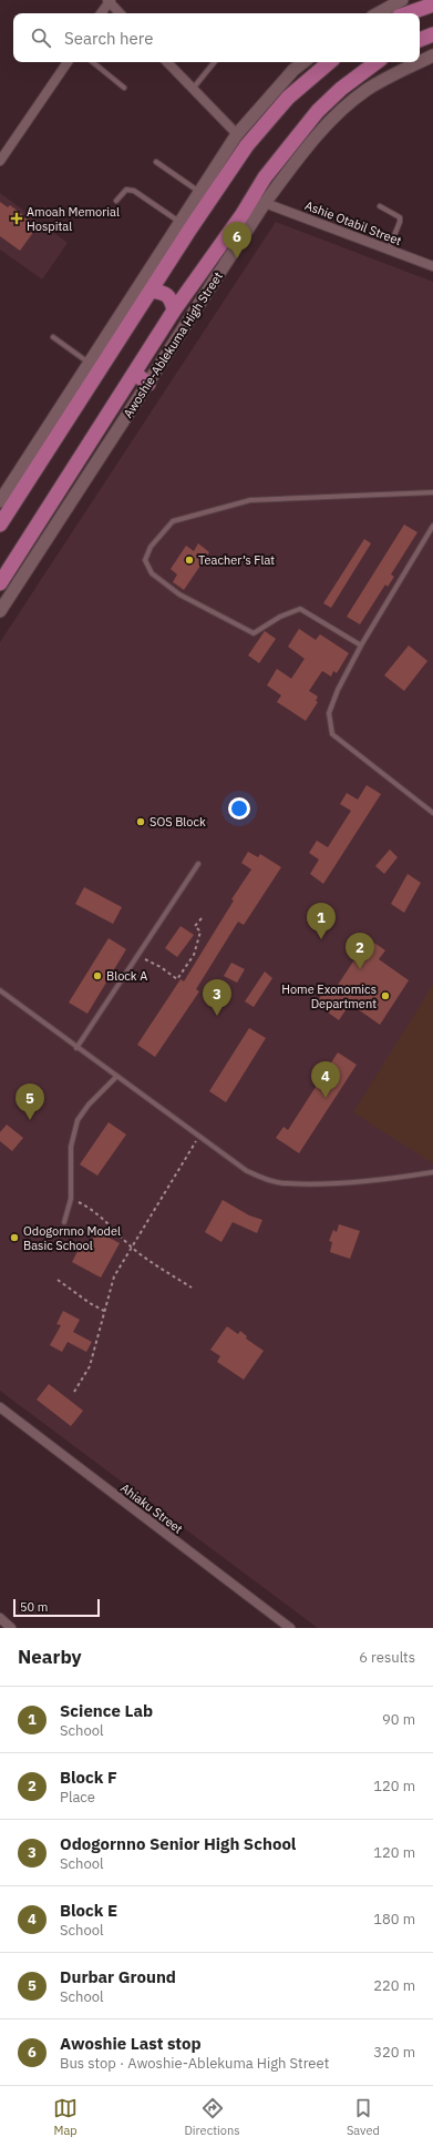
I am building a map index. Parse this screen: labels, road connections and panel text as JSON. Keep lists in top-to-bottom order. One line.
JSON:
{"streets":{"main road":["Awoshie-Ablekuma High Street"],"street":["Ashie Otabil Street","Ahiaku Street"]},"crossings":[["Ashie Otabil Street","Awoshie-Ablekuma High Street"]],"places":{"health":["Amoah Memorial Hospital"],"other":["Teacher’s Flat","SOS Block","Block A","Home Exonomics Department","Odogornno Model Basic School"]},"scale_bar":"50 m","page":{"search":"Search here","pins":["6","1","2","3","4","5"],"scale":"50 m","heading":["Nearby","6 results"],"list":[{"mark":"1","name":"Science Lab","note":"School","value":"90 m"},{"mark":"2","name":"Block F","note":"Place","value":"120 m"},{"mark":"3","name":"Odogornno Senior High School","note":"School","value":"120 m"},{"mark":"4","name":"Block E","note":"School","value":"180 m"},{"mark":"5","name":"Durbar Ground","note":"School","value":"220 m"},{"mark":"6","name":"Awoshie Last stop","note":"Bus stop · Awoshie-Ablekuma High Street","value":"320 m"}],"nav":["Map","Directions","Saved"]}}
